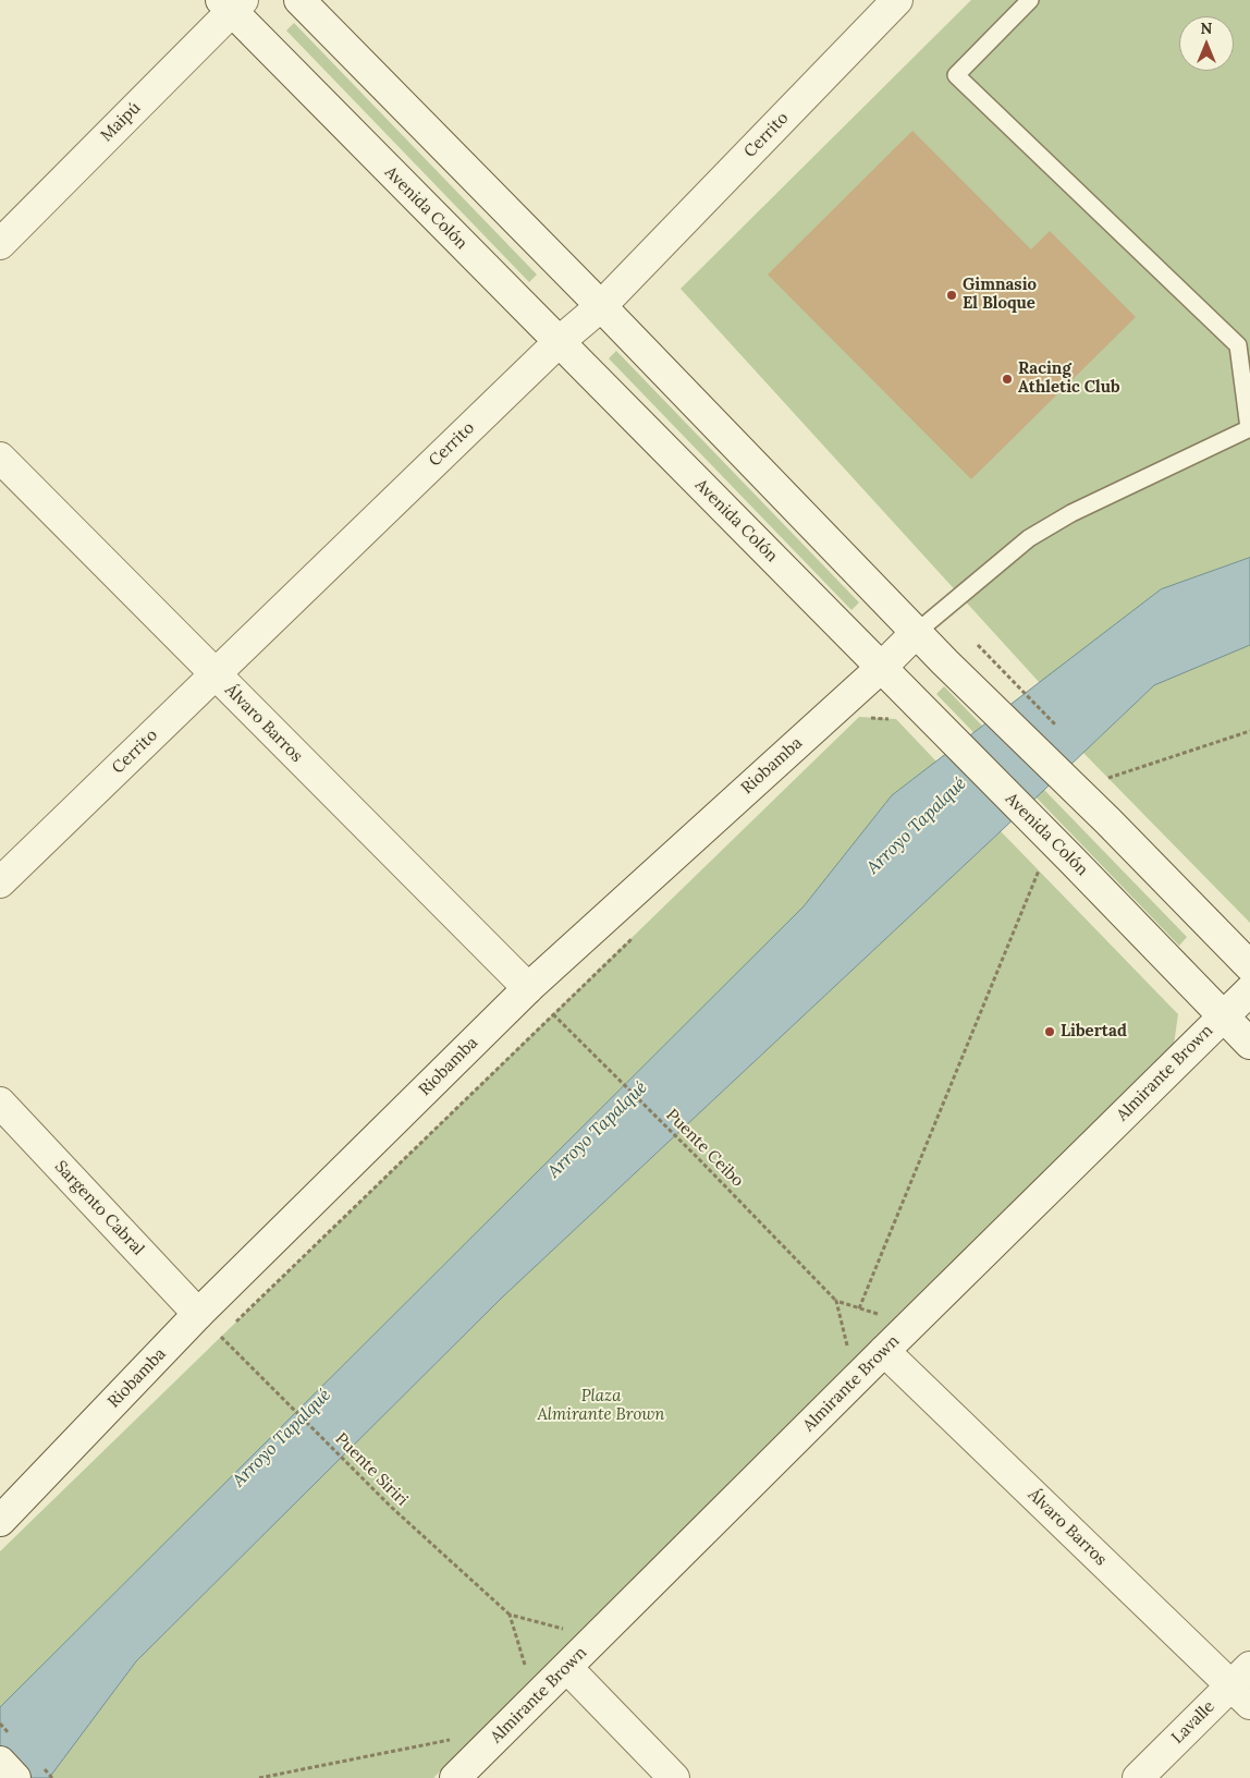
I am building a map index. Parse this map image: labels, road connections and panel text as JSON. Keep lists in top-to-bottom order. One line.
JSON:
{"streets":{"street":["Maipú","Cerrito","Avenida Colón","Álvaro Barros","Riobamba","Almirante Brown","Sargento Cabral","Lavalle"],"path":["Puente Ceibo","Puente Siriri"]},"crossings":[["Maipú","Avenida Colón"],["Cerrito","Avenida Colón"],["Cerrito","Álvaro Barros"],["Avenida Colón","Riobamba"],["Avenida Colón","Almirante Brown"],["Álvaro Barros","Riobamba"],["Álvaro Barros","Almirante Brown"],["Álvaro Barros","Lavalle"],["Riobamba","Sargento Cabral"]],"water":["Arroyo Tapalqué"],"parks":["Plaza Almirante Brown"],"places":["Gimnasio El Bloque","Racing Athletic Club","Libertad"],"north":"top"}
